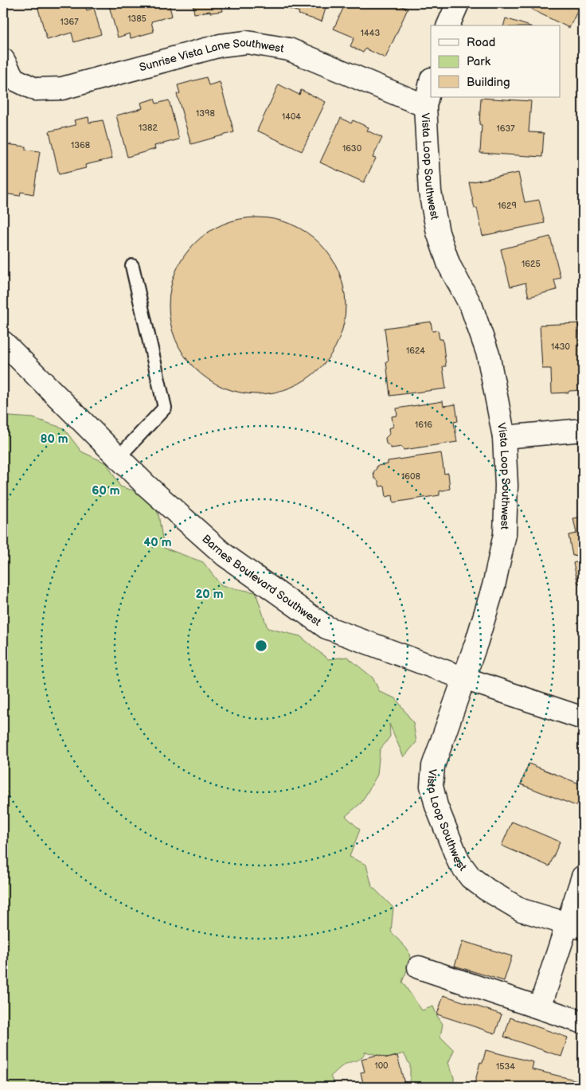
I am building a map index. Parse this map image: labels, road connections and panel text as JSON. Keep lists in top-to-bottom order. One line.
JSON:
{"streets":{"street":["Sunrise Vista Lane Southwest","Vista Loop Southwest","Barnes Boulevard Southwest"]},"crossings":[["Sunrise Vista Lane Southwest","Vista Loop Southwest"],["Vista Loop Southwest","Barnes Boulevard Southwest"]],"house_numbers":["1385","1367","1443","1398","1404","1382","1637","1368","1630","1629","1625","1430","1624","1616","1608","100","1534"],"legend":["Road","Park","Building"],"rings":["80 m","60 m","40 m","20 m"]}
